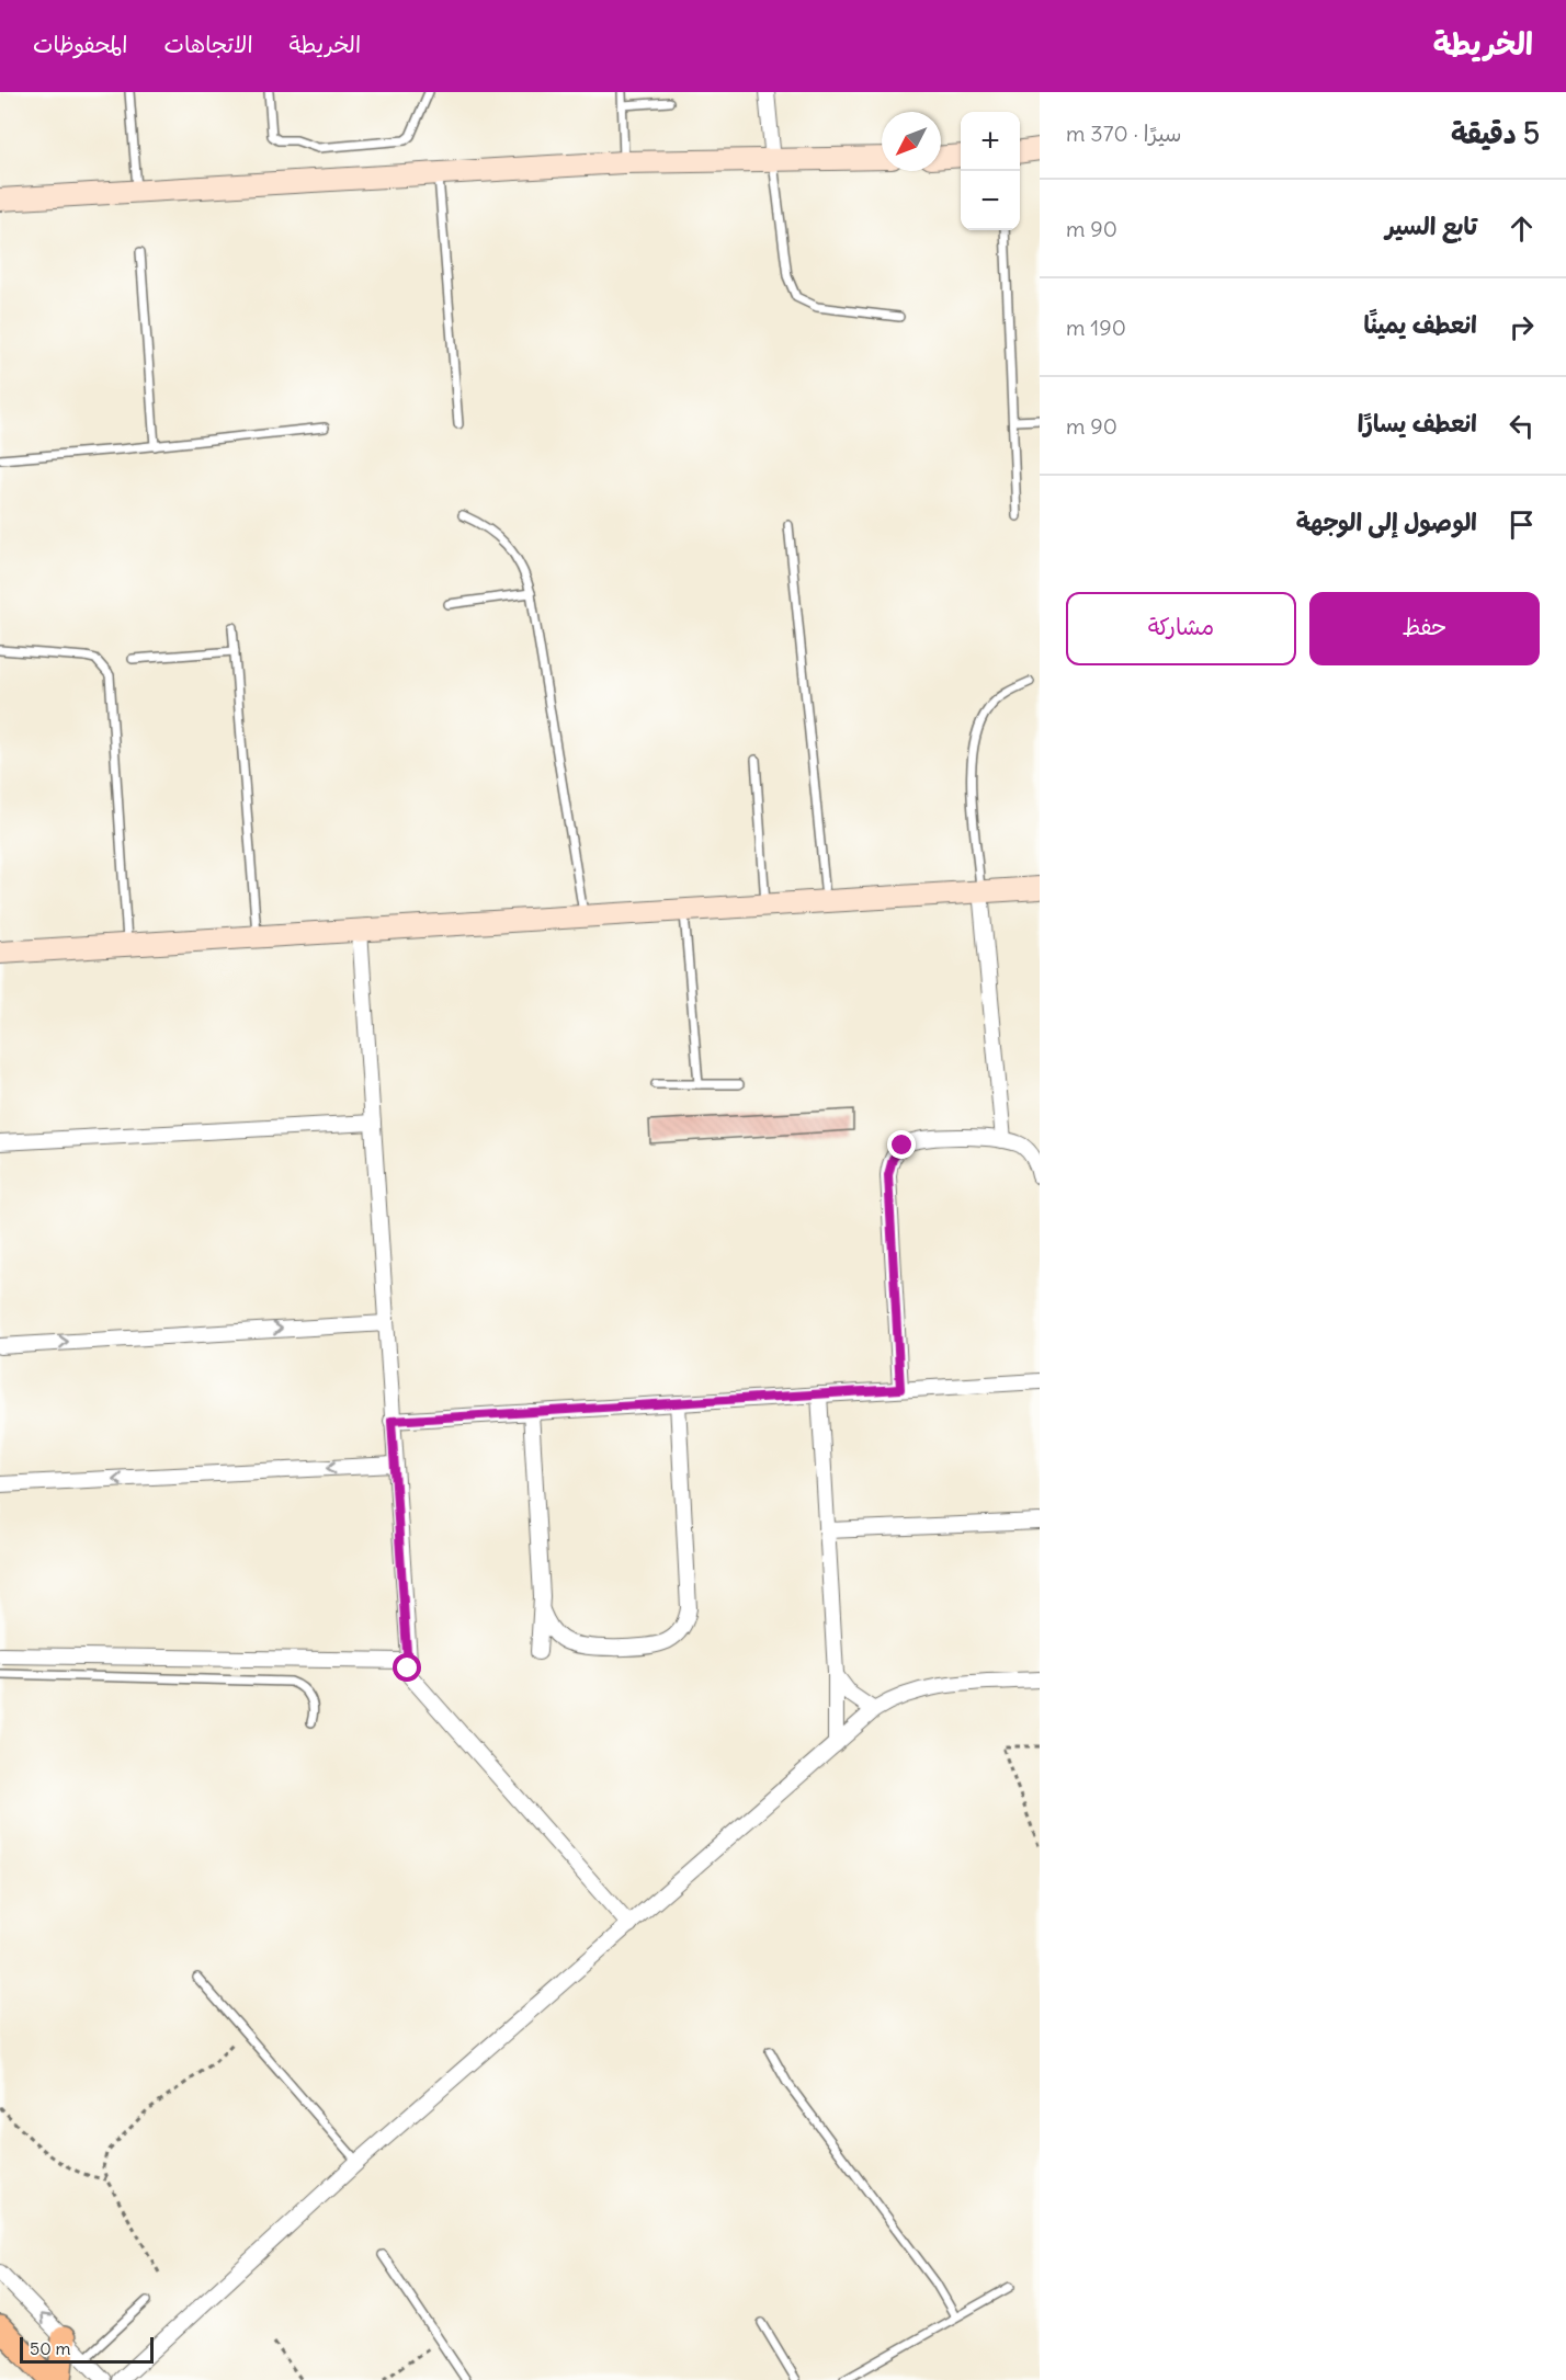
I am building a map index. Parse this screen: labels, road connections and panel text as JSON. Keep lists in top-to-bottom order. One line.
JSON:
{"scale_bar":"50 m","north":"bottom left","page":{"header":"الخريطة","nav":["الخريطة","الاتجاهات","المحفوظات"],"heading":["5 دقيقة","سيرًا · 370 m"],"map_buttons":["+","−"],"list":[["تابع السير","90 m"],["انعطف يمينًا","190 m"],["انعطف يسارًا","90 m"],"الوصول إلى الوجهة"],"buttons":["حفظ","مشاركة"],"scale":"50 m"}}
